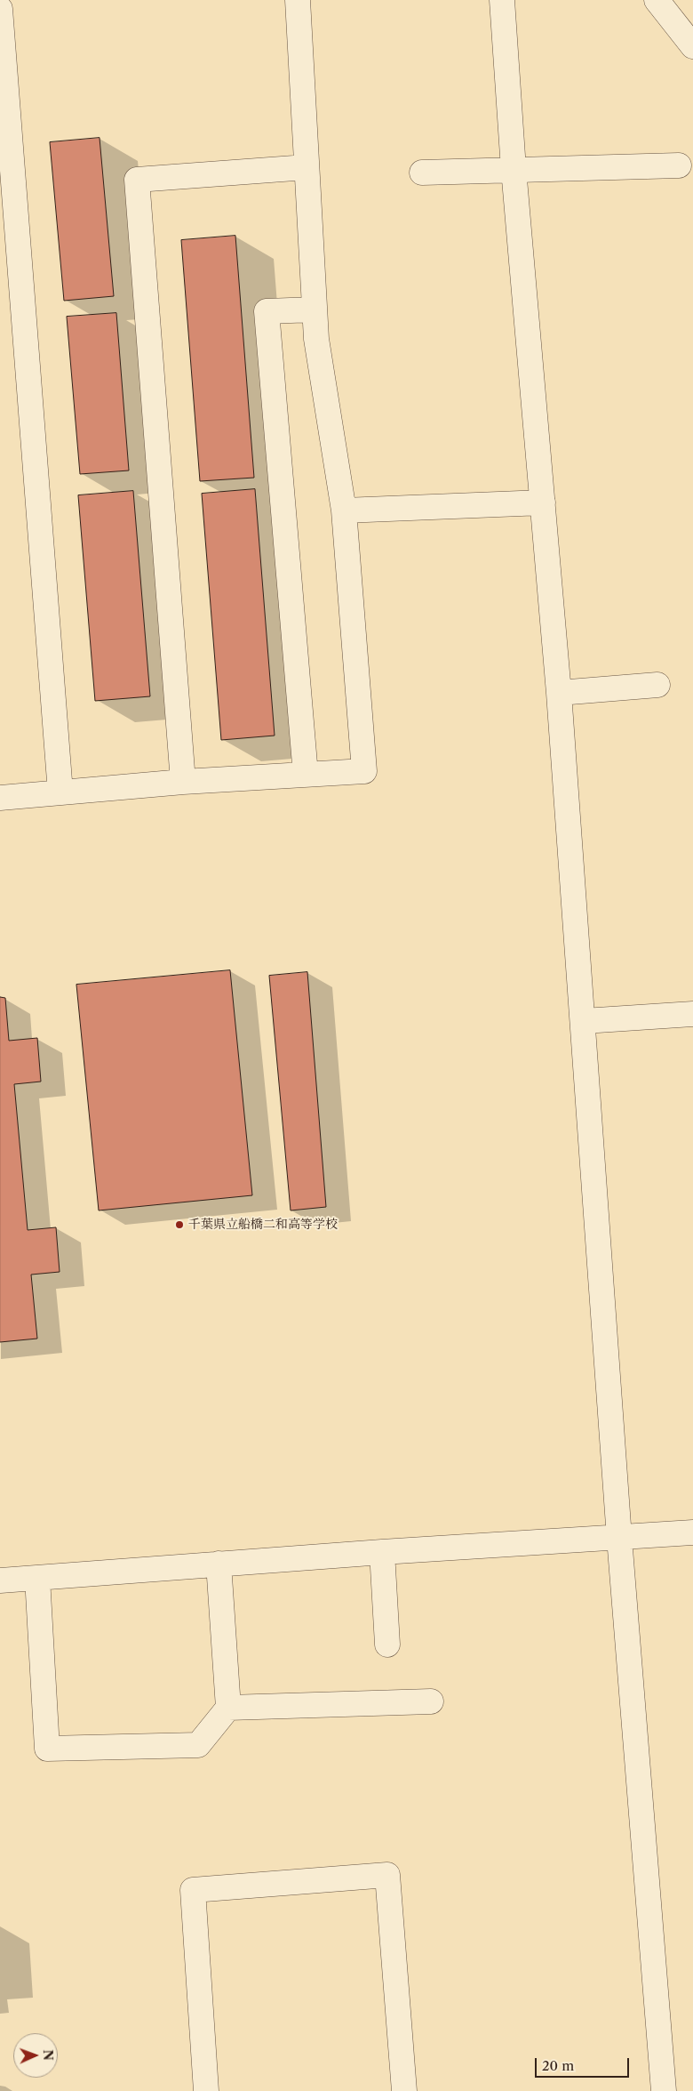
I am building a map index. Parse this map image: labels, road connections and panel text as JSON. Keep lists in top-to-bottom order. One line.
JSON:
{"places":["千葉県立船橋二和高等学校"],"scale_bar":"20 m","north":"right"}
